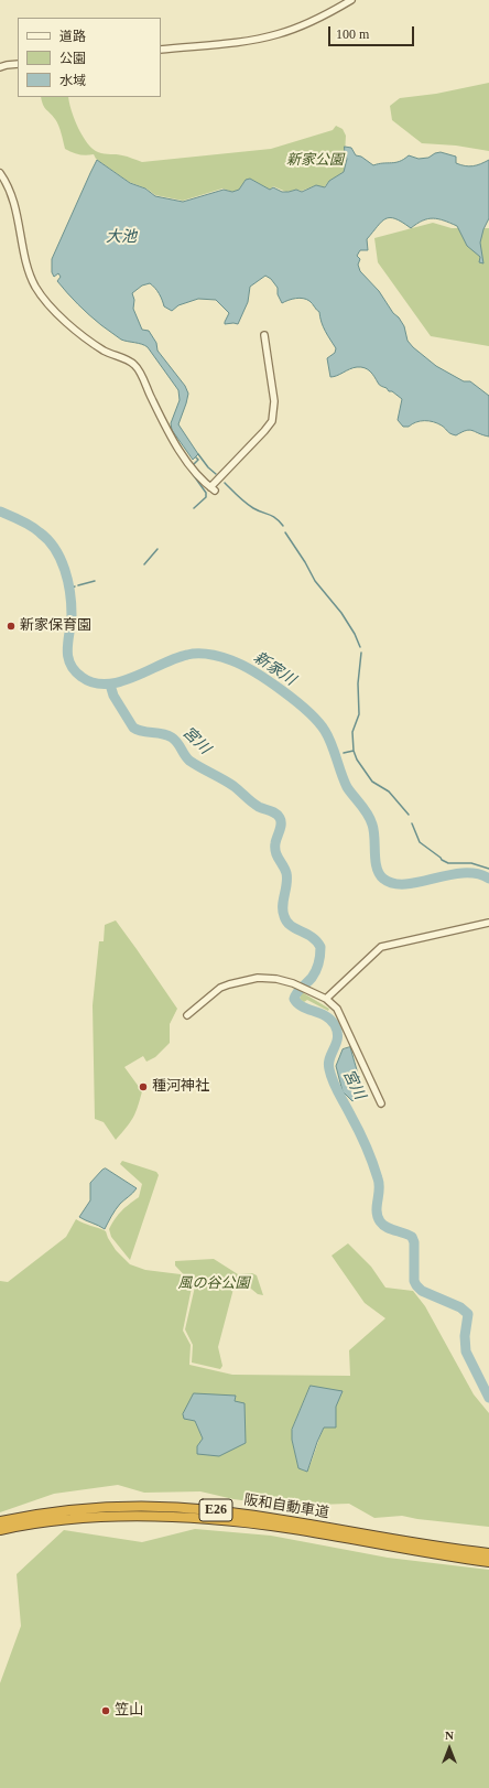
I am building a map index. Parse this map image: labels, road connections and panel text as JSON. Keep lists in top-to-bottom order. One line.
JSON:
{"streets":{"highway":["阪和自動車道","E26"]},"water":["大池","新家川","宮川"],"parks":["新家公園","風の谷公園"],"places":["新家保育園","種河神社","笠山"],"legend":["道路","公園","水域"],"scale_bar":"100 m","north":"top"}
